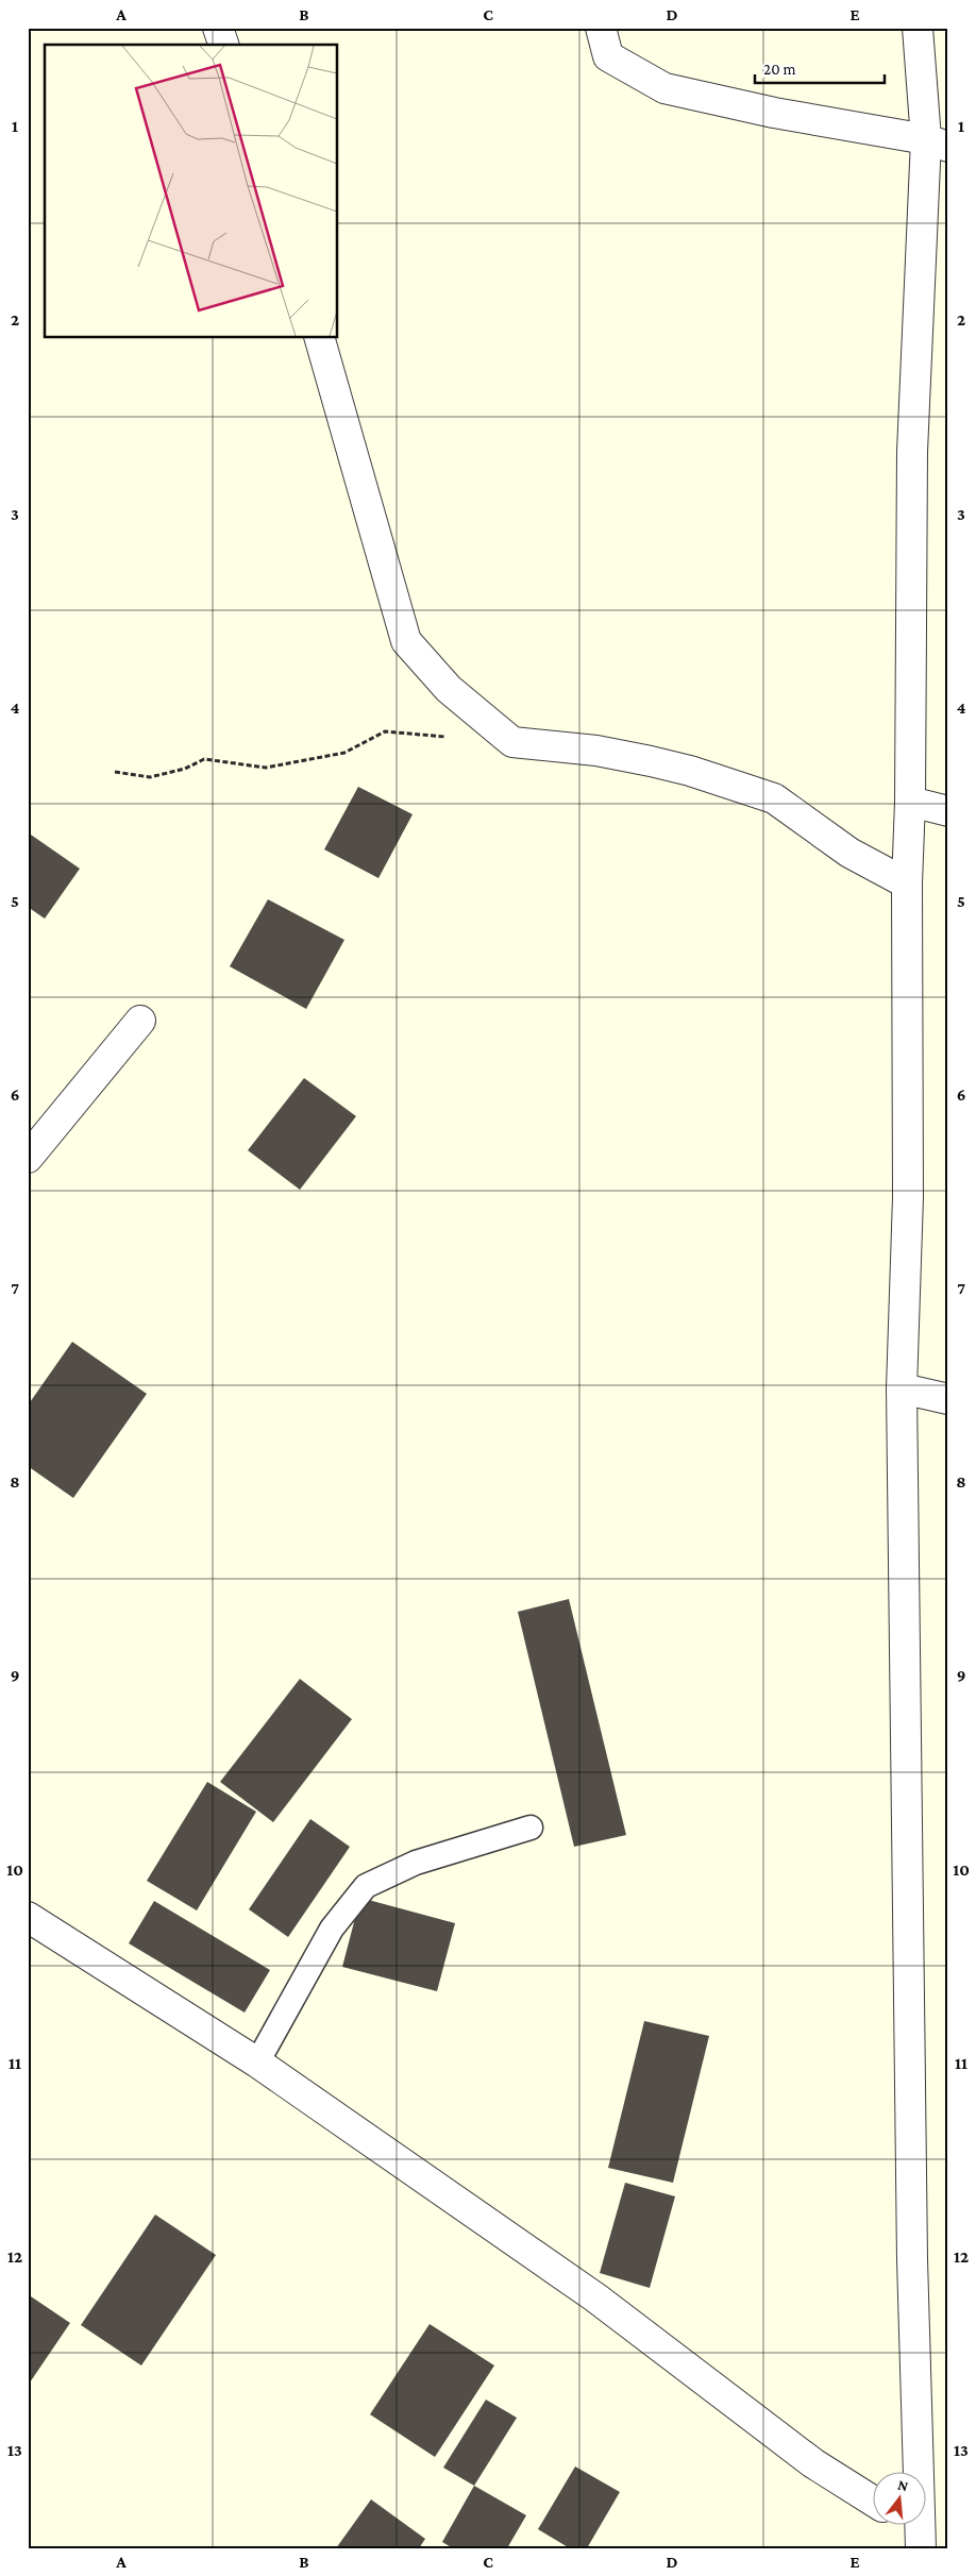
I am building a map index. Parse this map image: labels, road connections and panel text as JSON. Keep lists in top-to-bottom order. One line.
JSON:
{"scale_bar":"20 m","north":"top","grid":{"columns":["A","B","C","D","E"],"rows":["1","2","3","4","5","6","7","8","9","10","11","12","13"]}}
